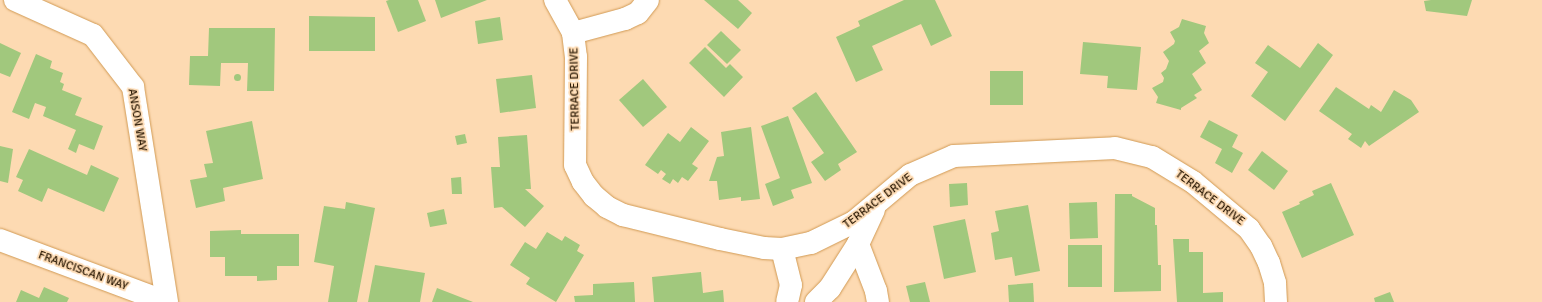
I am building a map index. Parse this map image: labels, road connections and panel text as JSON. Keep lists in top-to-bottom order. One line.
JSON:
{"streets":{"street":["TERRACE DRIVE","ANSON WAY","FRANCISCAN WAY"]},"crossings":[["ANSON WAY","FRANCISCAN WAY"]]}
